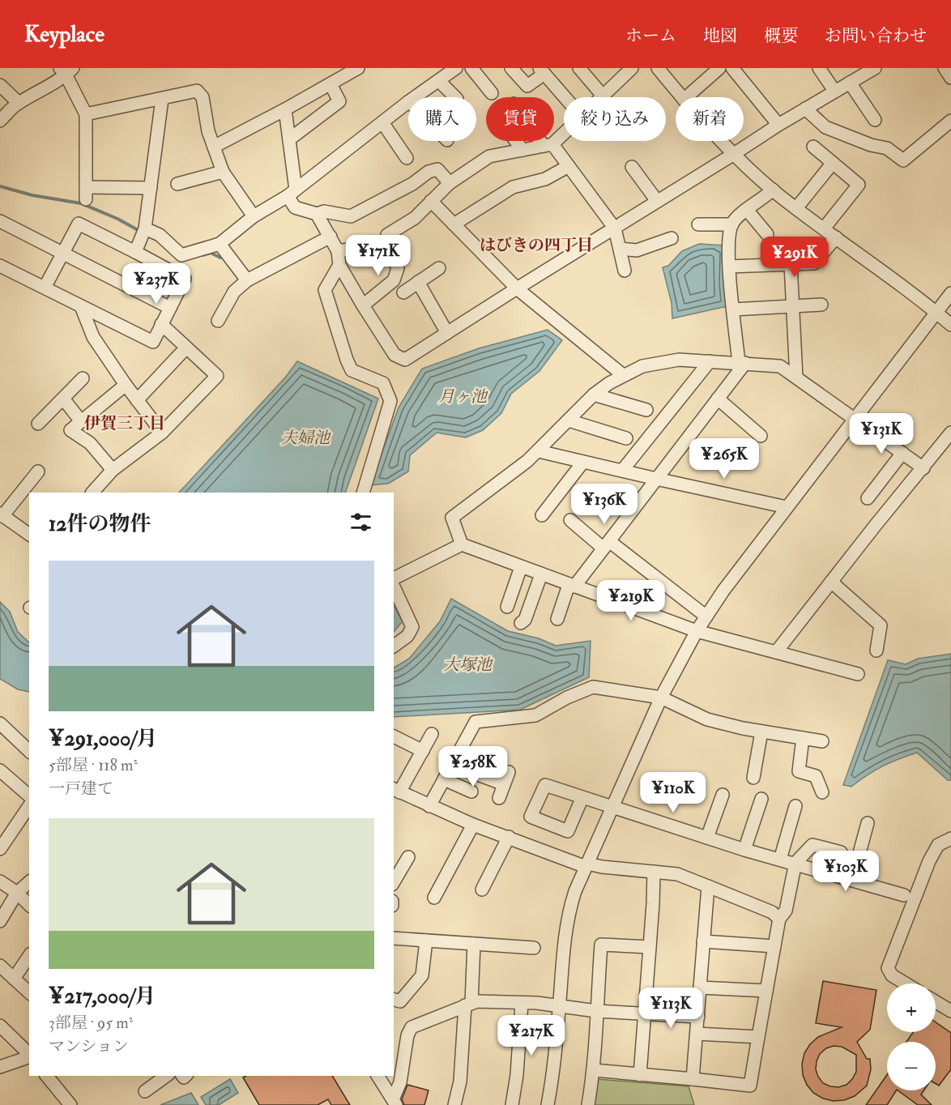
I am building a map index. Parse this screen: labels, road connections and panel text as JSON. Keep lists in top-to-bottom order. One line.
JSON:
{"districts":["はびきの四丁目","伊賀三丁目"],"water":["月ヶ池","夫婦池","大塚池"],"page":{"header":"Keyplace","nav":["ホーム","地図","概要","お問い合わせ"],"chip":["購入","賃貸","絞り込み","新着"],"price":["¥171K","¥291K","¥237K","¥131K","¥265K","¥136K","¥219K","¥258K","¥110K","¥103K","¥113K","¥217K"],"heading":"12件の物件","list":[{"name":"¥291,000/月","note":"5部屋 · 118 m² · 一戸建て"},{"name":"¥217,000/月","note":"3部屋 · 95 m² · マンション"}],"map_buttons":["+","−"]}}
